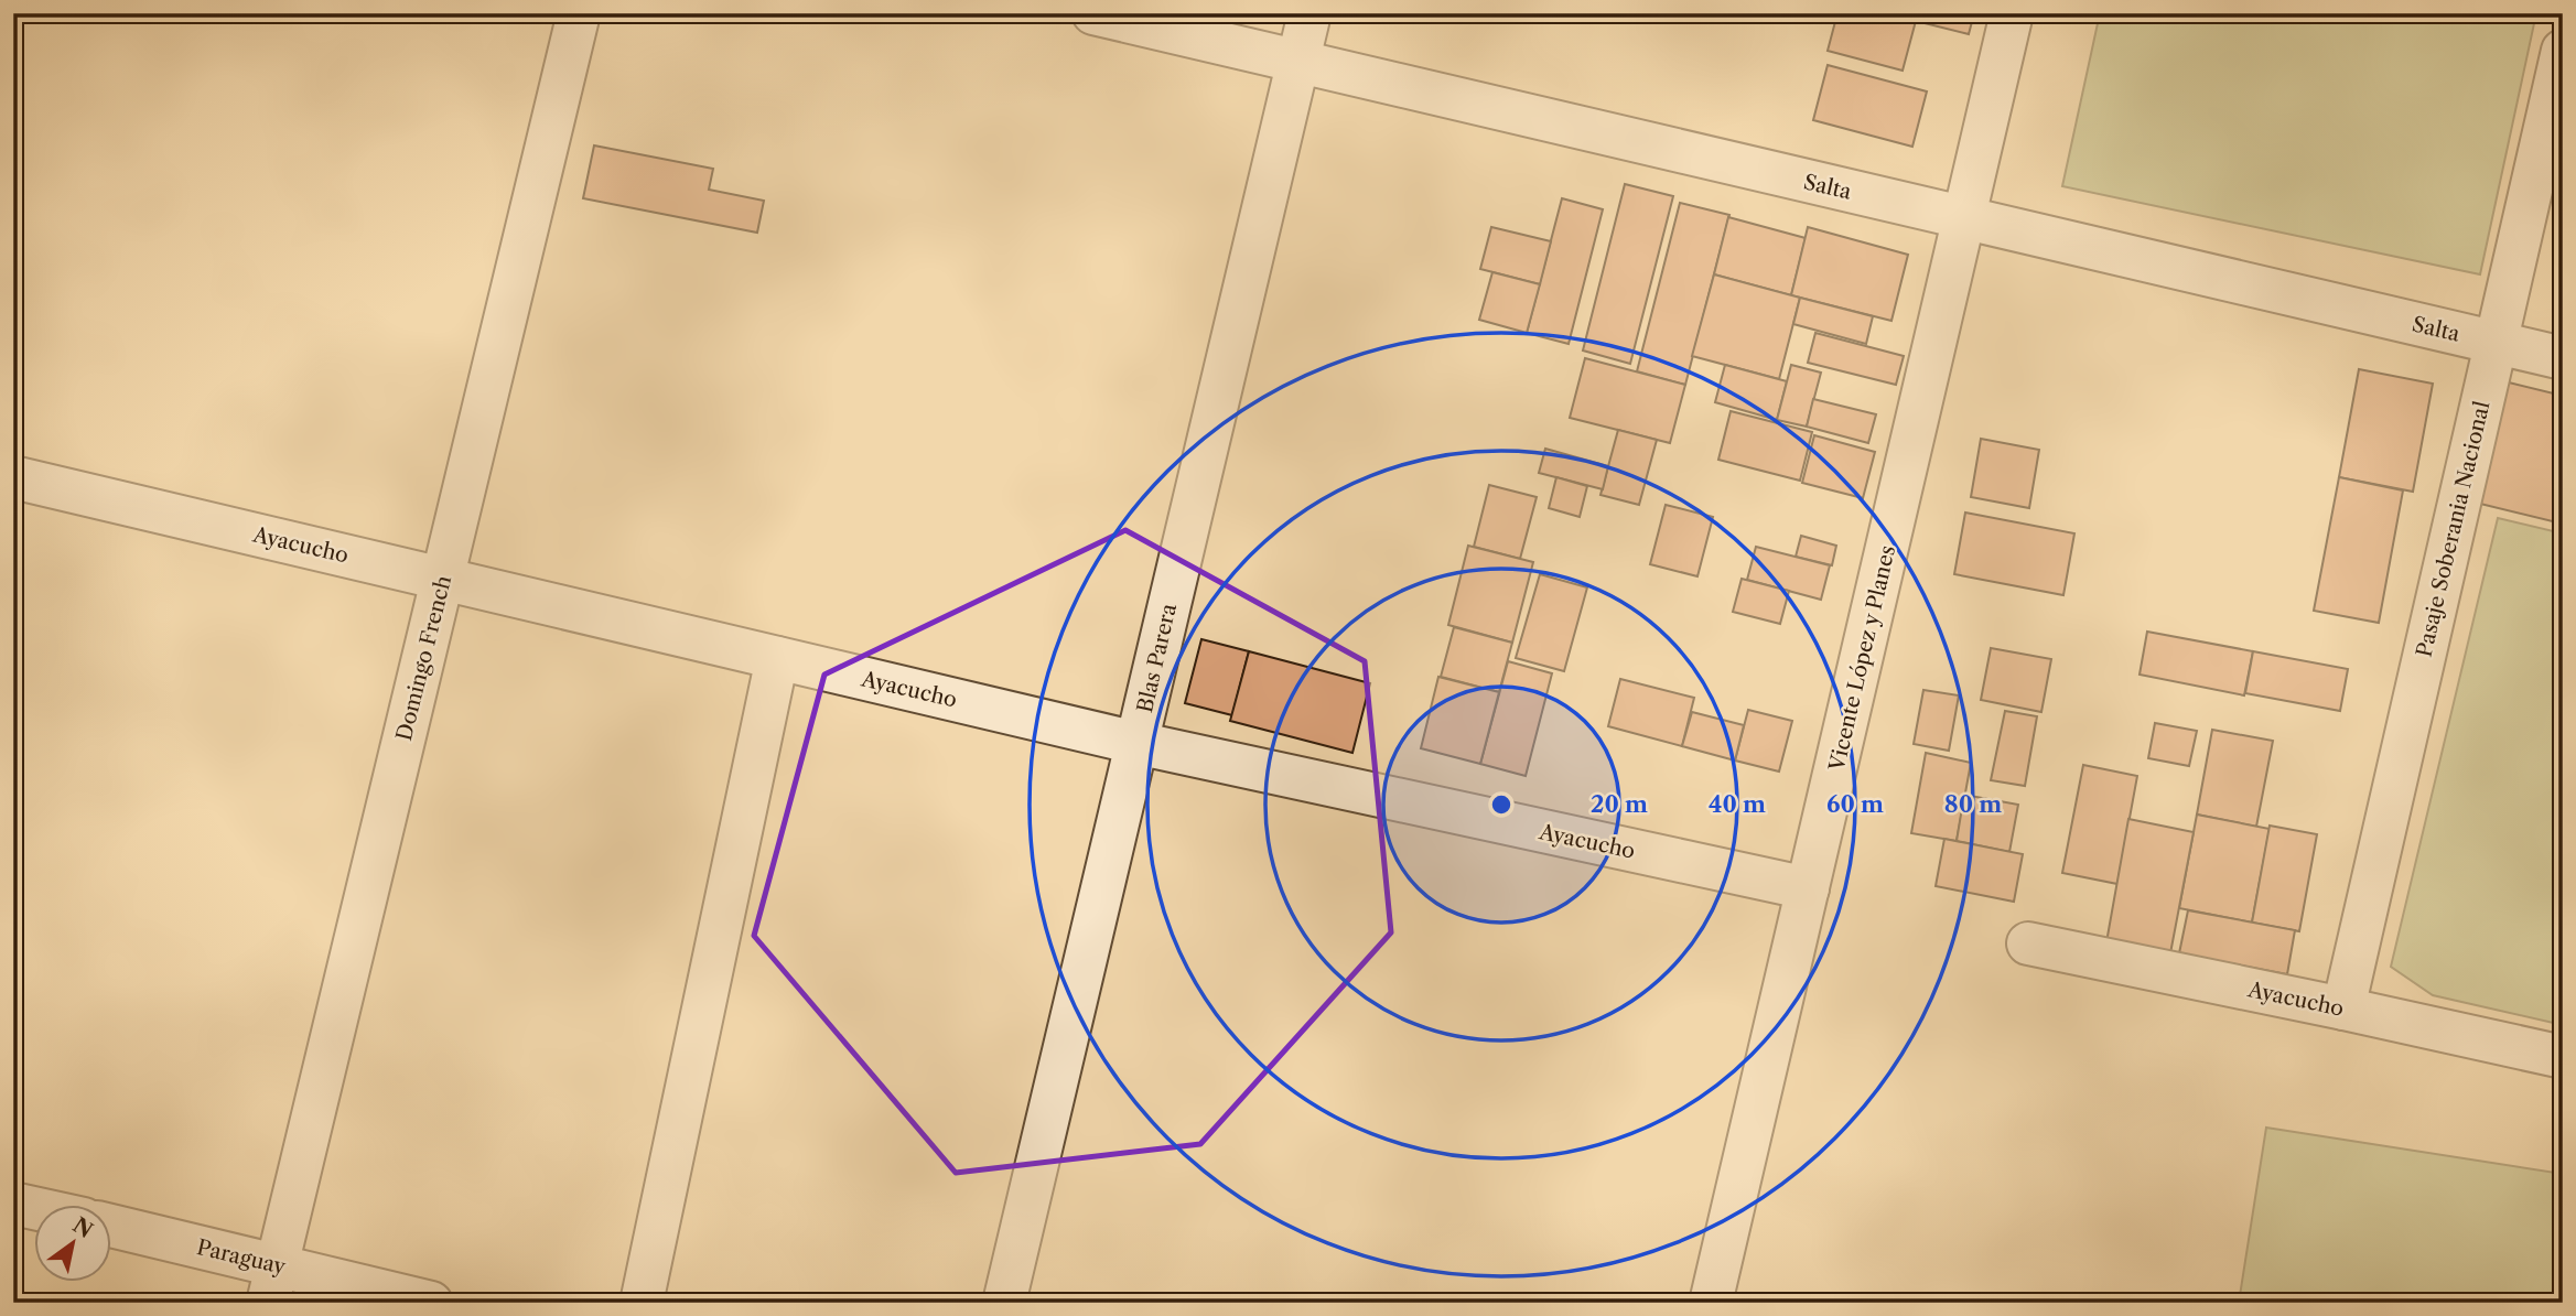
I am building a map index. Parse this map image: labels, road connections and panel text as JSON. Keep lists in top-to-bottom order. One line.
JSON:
{"streets":{"street":["Salta","Pasaje Soberania Nacional","Ayacucho","Domingo French","Blas Parera","Vicente López y Planes","Paraguay"]},"crossings":[["Salta","Pasaje Soberania Nacional"],["Salta","Blas Parera"],["Salta","Vicente López y Planes"],["Pasaje Soberania Nacional","Ayacucho"],["Ayacucho","Domingo French"],["Ayacucho","Blas Parera"],["Ayacucho","Vicente López y Planes"],["Domingo French","Paraguay"]],"north":"top right","rings":["20 m","40 m","60 m","80 m"]}
